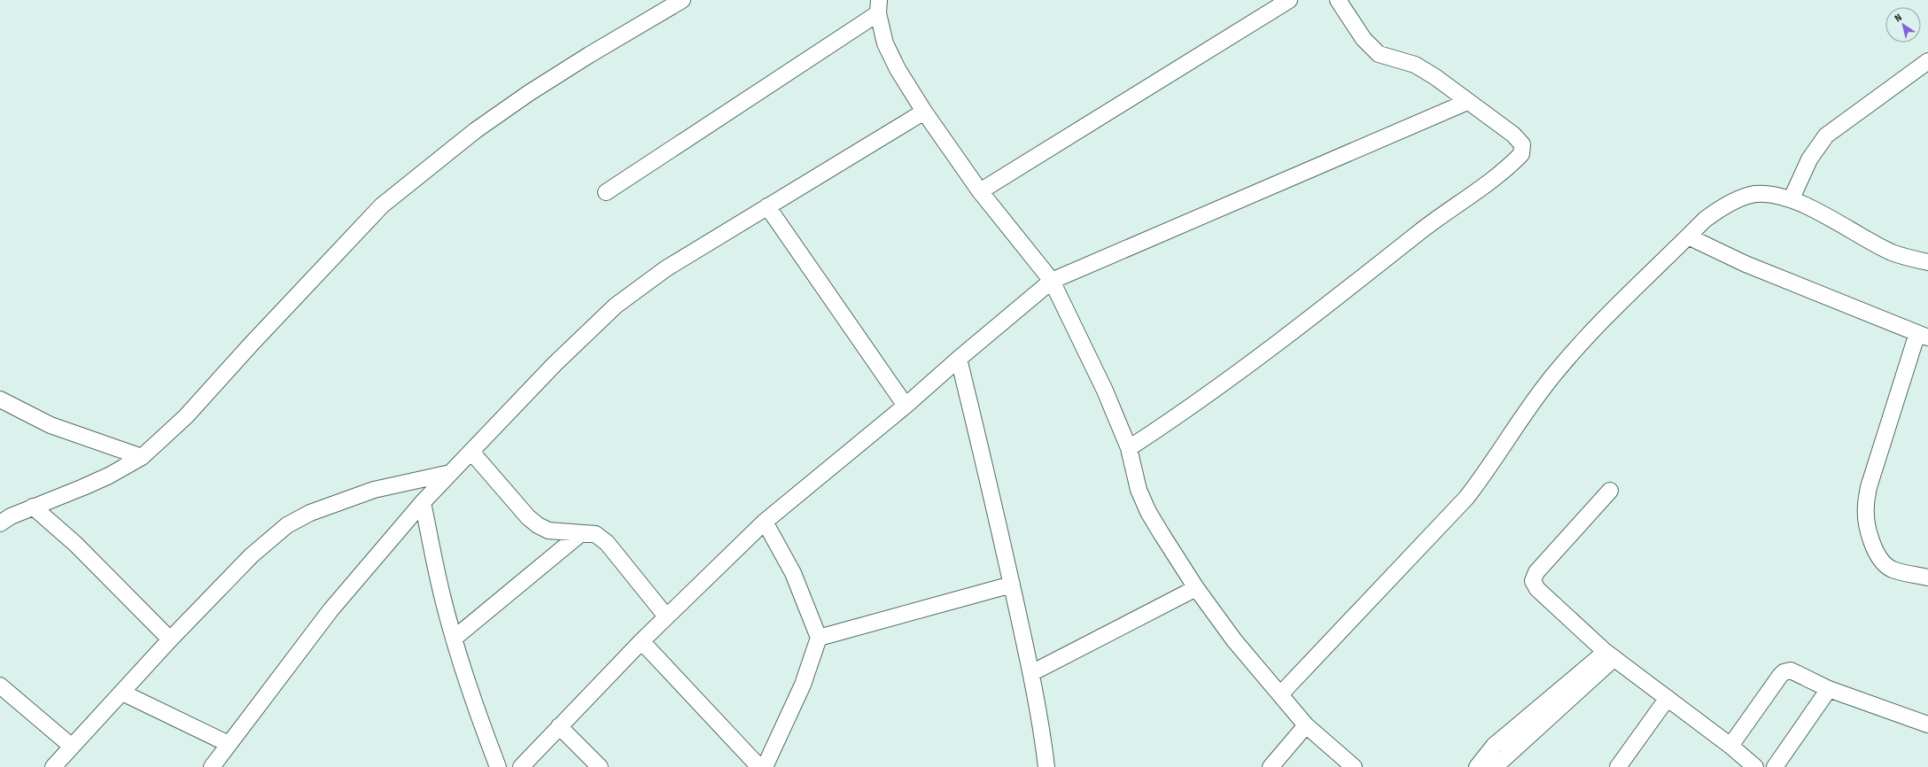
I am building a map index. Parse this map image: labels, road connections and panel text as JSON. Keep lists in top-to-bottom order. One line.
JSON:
{"north":"top left"}
